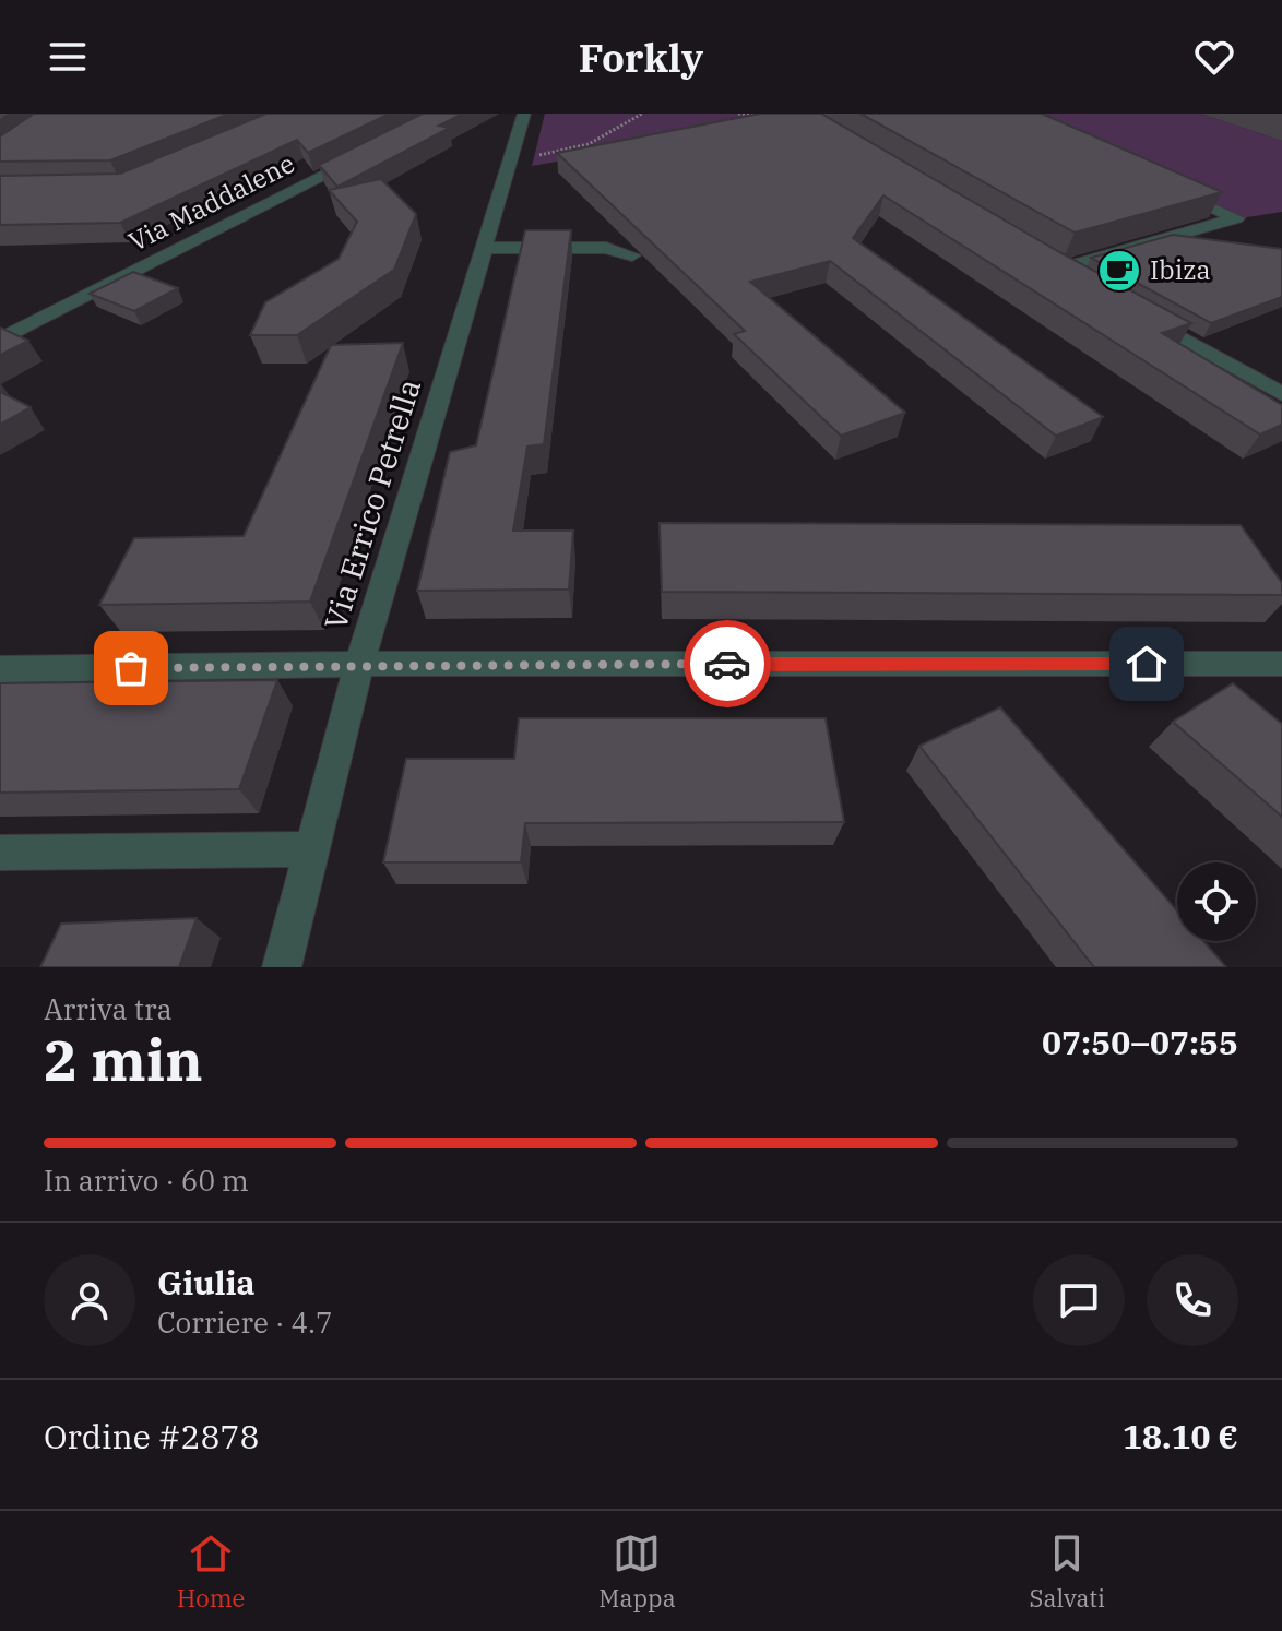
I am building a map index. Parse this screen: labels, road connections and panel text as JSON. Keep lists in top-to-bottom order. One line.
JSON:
{"streets":{"street":["Via Maddalene","Via Errico Petrella"]},"places":{"cafe":["Ibiza"]},"page":{"header":"Forkly","heading":["2 min","Arriva tra","07:50–07:55"],"panel":["Giulia","Corriere · 4.7","Ordine #2878","18.10 €"],"bar":"In arrivo · 60 m","tabs":["Home","Mappa","Salvati"]}}
